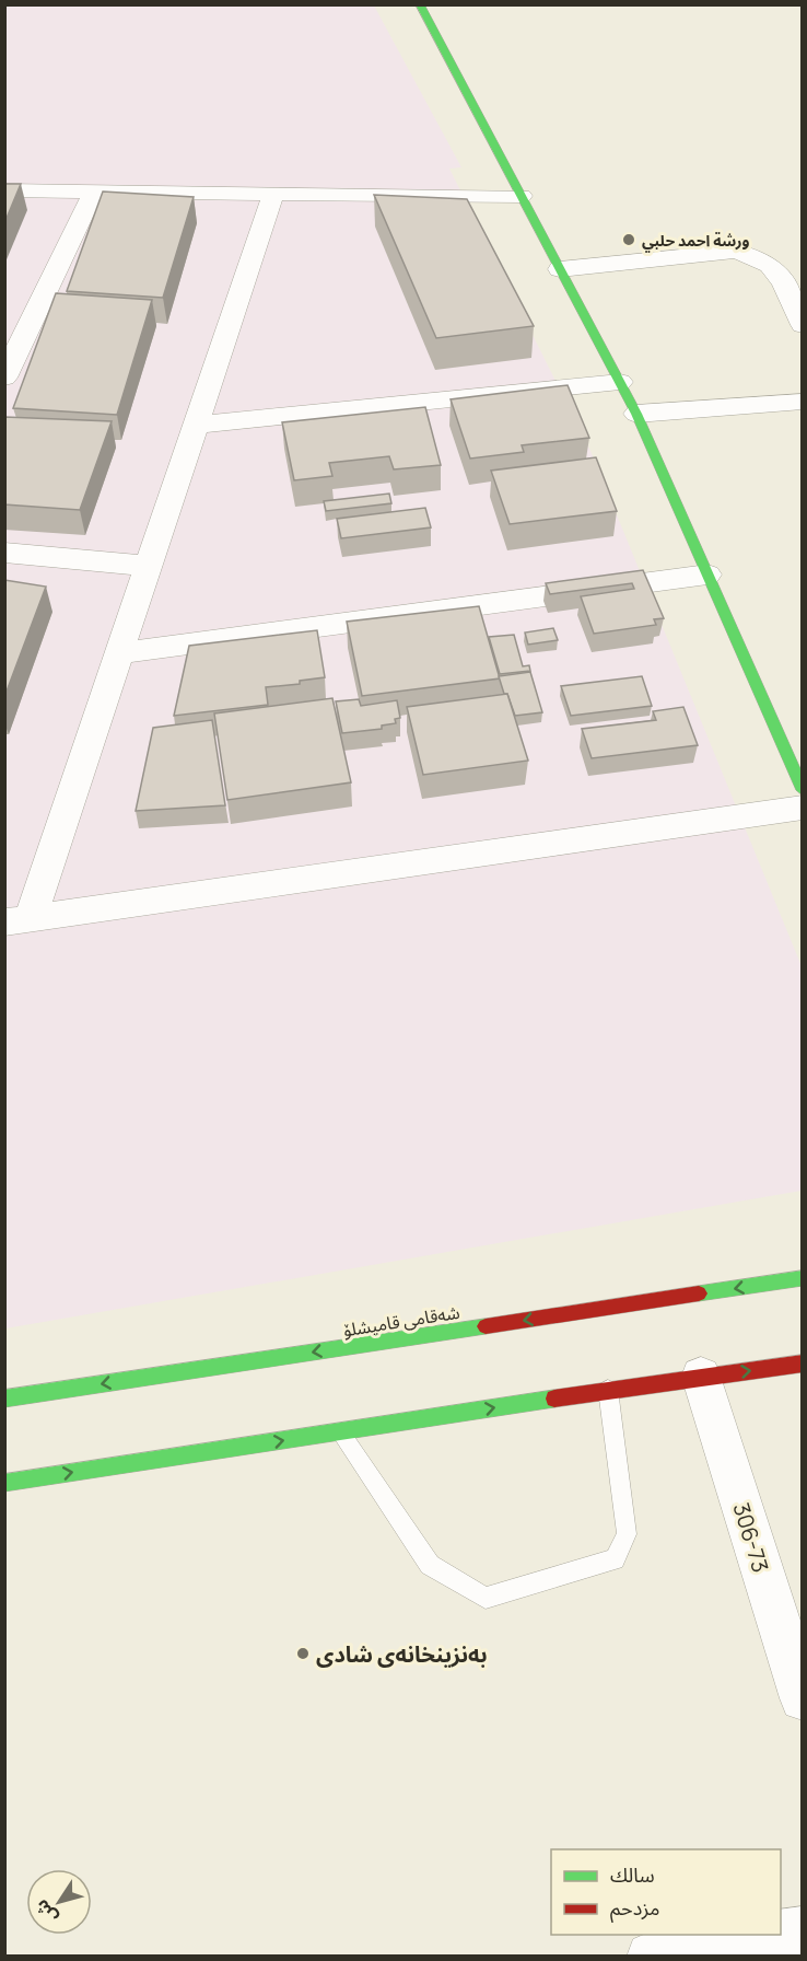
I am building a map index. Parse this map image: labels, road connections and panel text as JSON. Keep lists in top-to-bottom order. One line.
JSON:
{"streets":{"street":["شەقامی قامیشلۆ","306-73"]},"places":["ورشة احمد حلبي","بەنزینخانەی شادی"],"legend":["سالك","مزدحم"],"north":"bottom left"}
